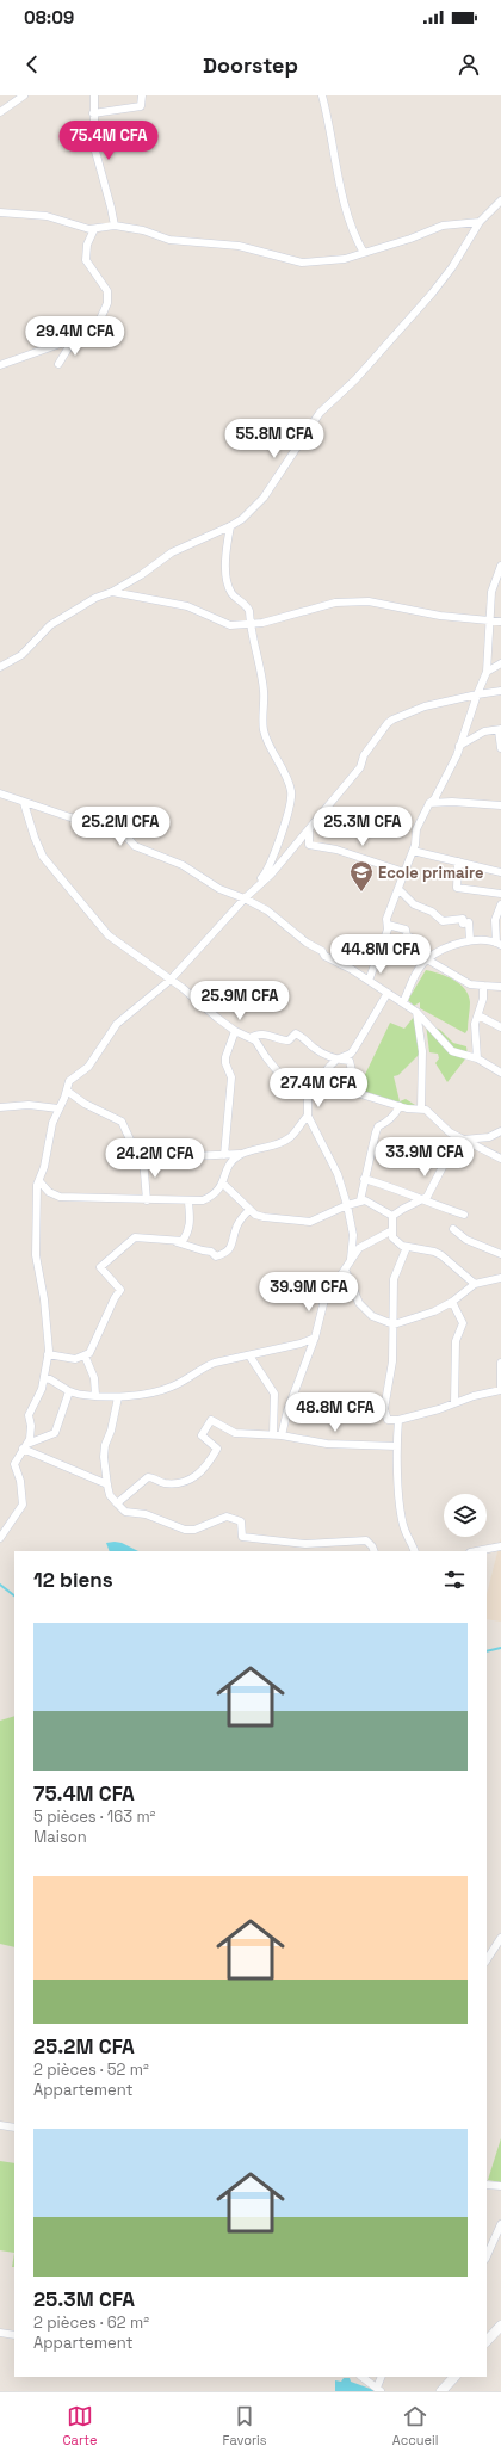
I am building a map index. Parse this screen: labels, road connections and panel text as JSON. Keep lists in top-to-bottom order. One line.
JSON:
{"places":{"school or university":["Ecole primaire"]},"page":{"status":"08:09","header":"Doorstep","price":["75.4M CFA","29.4M CFA","55.8M CFA","25.2M CFA","25.3M CFA","44.8M CFA","25.9M CFA","27.4M CFA","33.9M CFA","24.2M CFA","39.9M CFA","48.8M CFA"],"heading":"12 biens","list":[{"name":"75.4M CFA","note":"5 pièces · 163 m² · Maison"},{"name":"25.2M CFA","note":"2 pièces · 52 m² · Appartement"},{"name":"25.3M CFA","note":"2 pièces · 62 m² · Appartement"}],"tabs":["Carte","Favoris","Accueil"]}}
